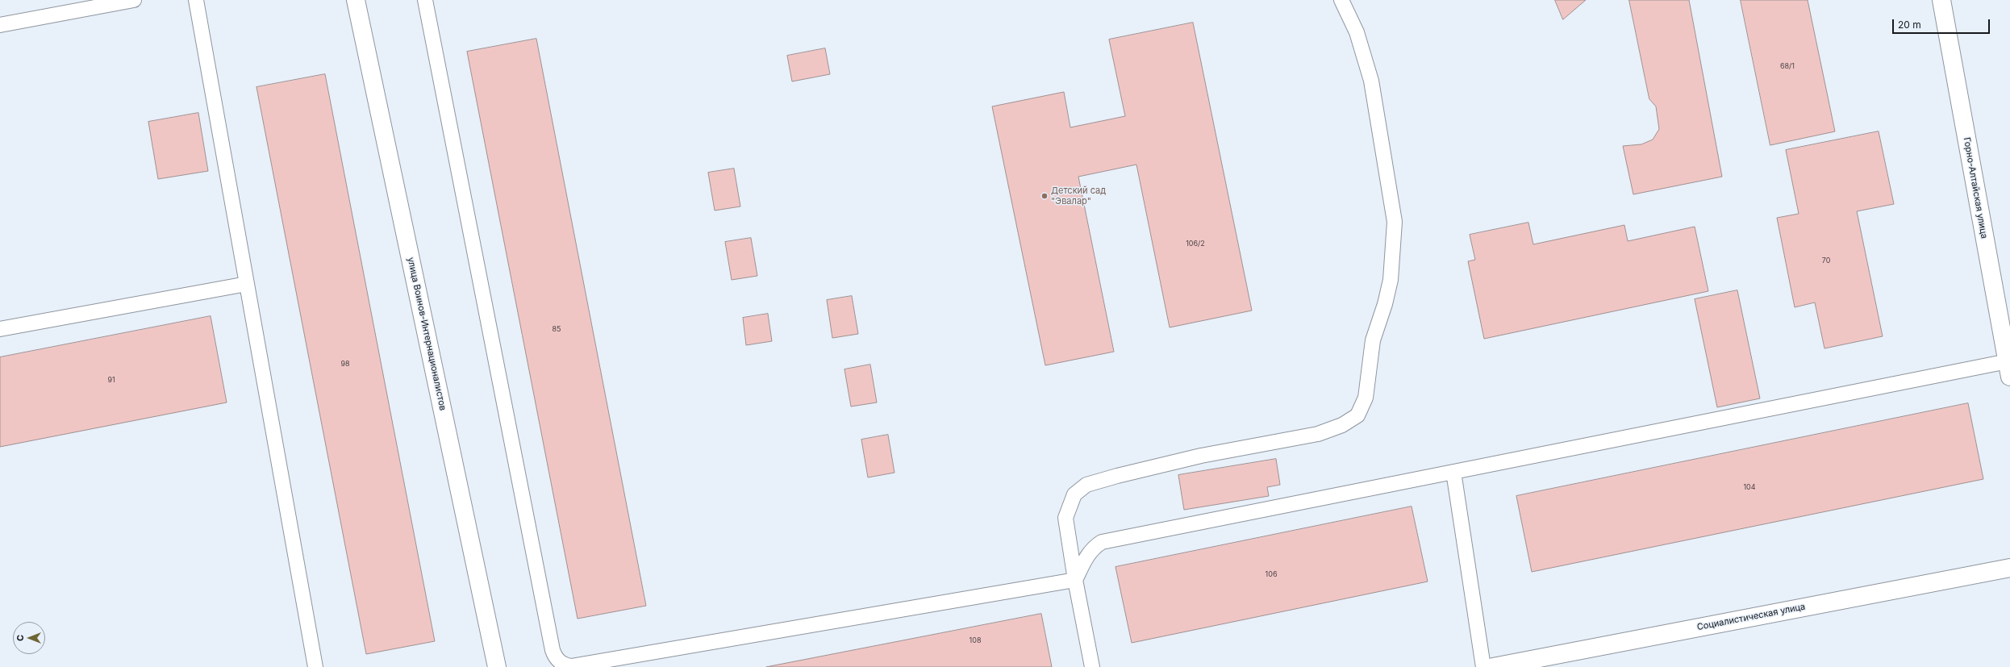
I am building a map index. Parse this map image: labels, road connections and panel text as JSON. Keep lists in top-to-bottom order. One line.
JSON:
{"streets":{"street":["Горно-Алтайская улица","улица Воинов-Интернационалистов","Социалистическая улица"]},"places":["Детский сад \"Эвалар\""],"house_numbers":["68/1","106/2","70","85","98","91","104","106","108"],"scale_bar":"20 m","north":"left"}
